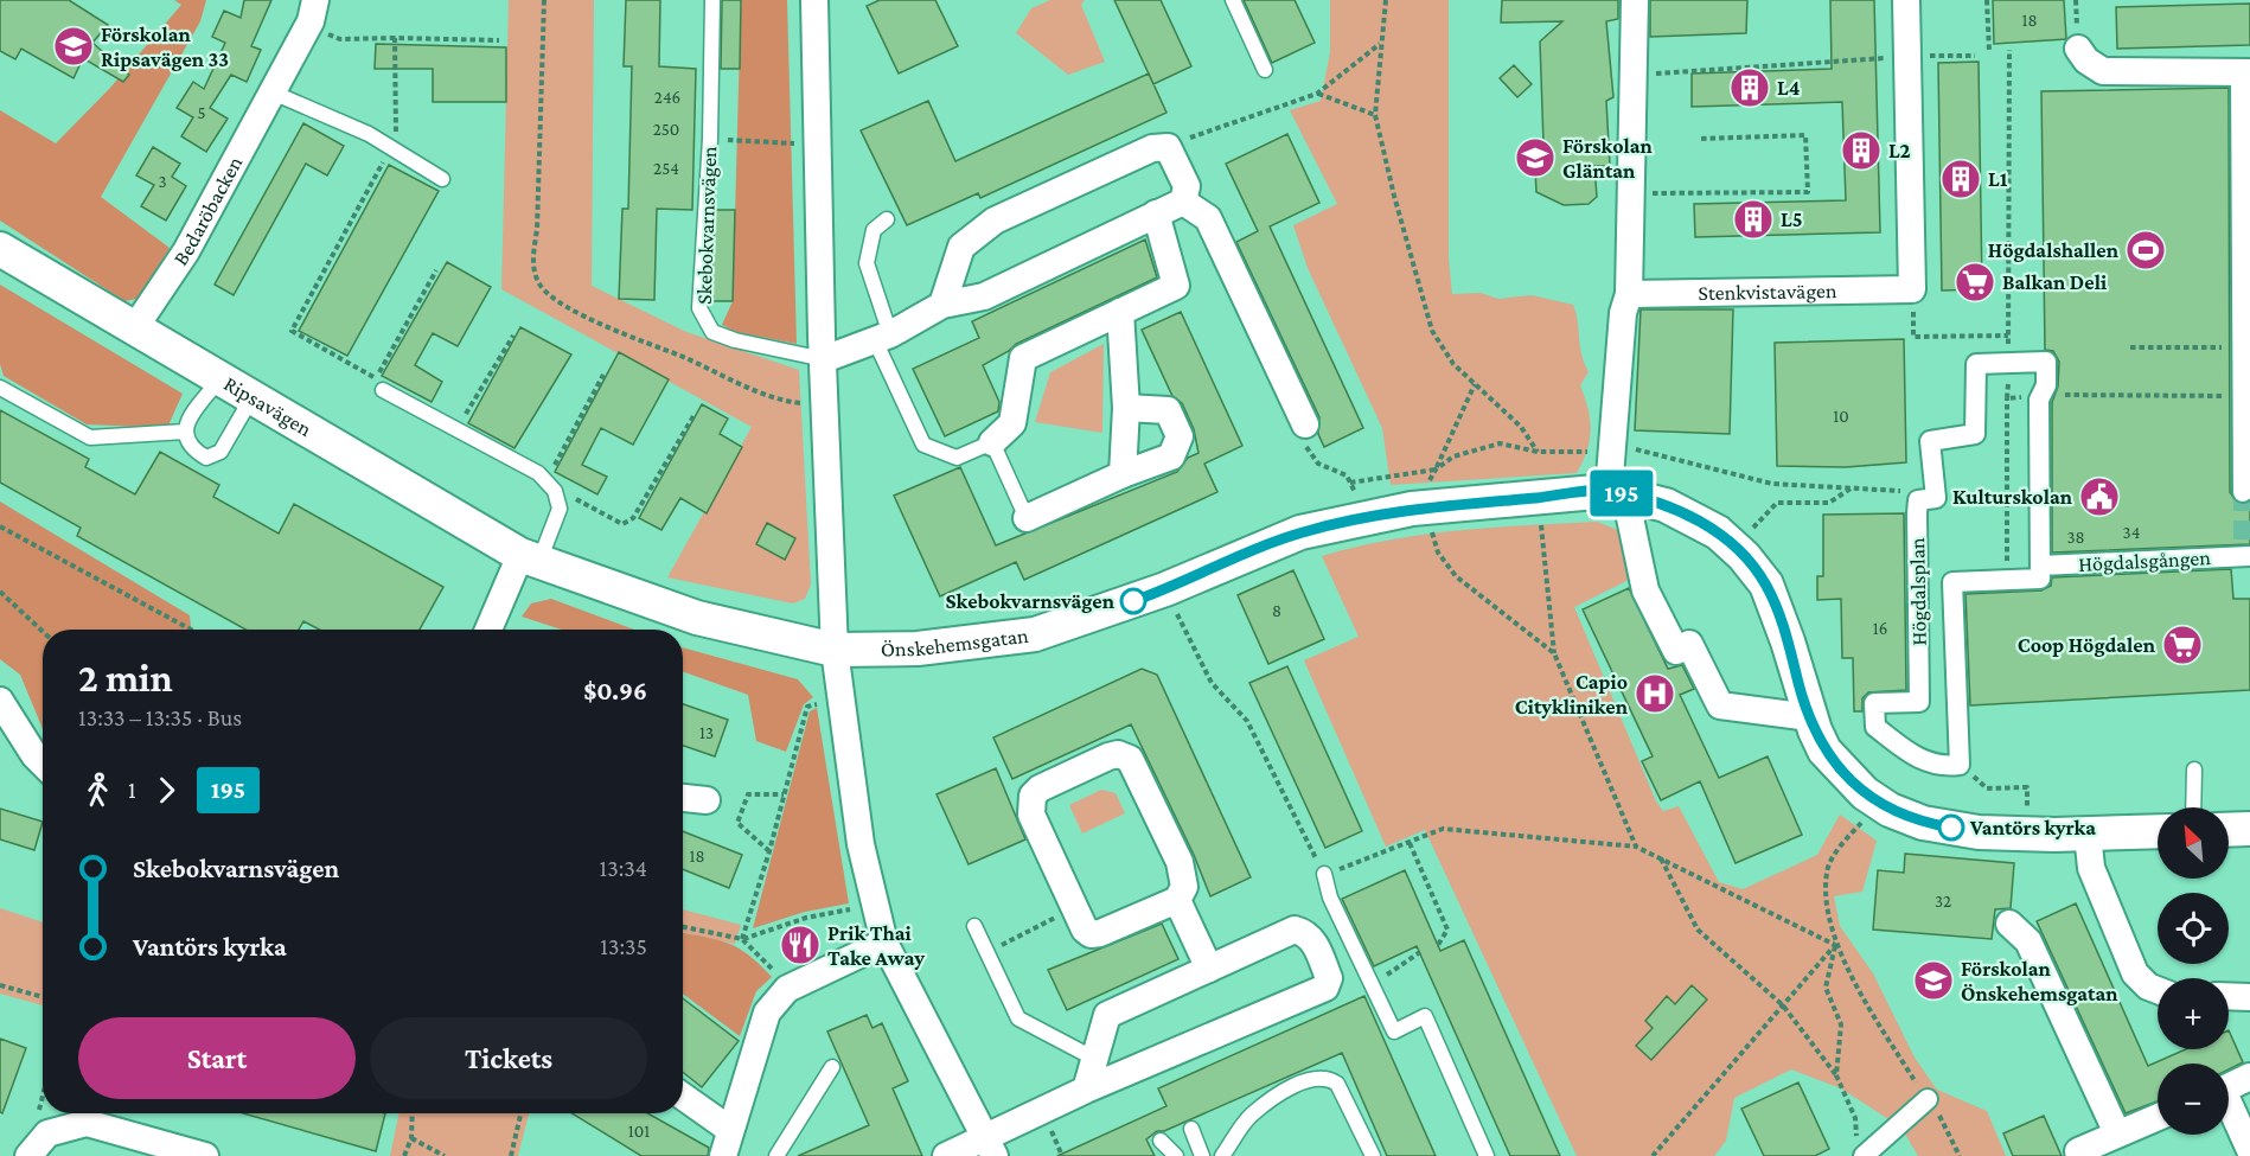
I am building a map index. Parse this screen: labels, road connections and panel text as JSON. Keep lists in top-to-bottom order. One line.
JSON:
{"streets":{"street":["Bedaröbacken","Stenkvistavägen","Ripsavägen","Högdalsgången","Högdalsplan","Önskehemsgatan"],"lane":["Skebokvarnsvägen"]},"crossings":[["Bedaröbacken","Ripsavägen"],["Ripsavägen","Önskehemsgatan"],["Högdalsgången","Högdalsplan"]],"places":{"school or university":["Förskolan Ripsavägen 33","Förskolan Gläntan","Förskolan Önskehemsgatan"],"building":["L4","L2","L1","L5"],"sports":["Högdalshallen"],"supermarket":["Balkan Deli","Coop Högdalen"],"public building":["Kulturskolan"],"other":["Skebokvarnsvägen","Vantörs kyrka"],"hospital":["Capio Citykliniken"],"restaurant":["Prik Thai Take Away"]},"lines":["bus line 195"],"house_numbers":["18","246","5","250","254","3","10","34","38","8","16","13","18","32","101"],"north":"top left","page":{"on_map":"195","heading":["2 min","13:33 – 13:35 · Bus","$0.96"],"legs":["1","195"],"map_buttons":["+","−"],"list":[{"name":"Skebokvarnsvägen","value":"13:34"},{"name":"Vantörs kyrka","value":"13:35"}],"buttons":["Start","Tickets"]}}
